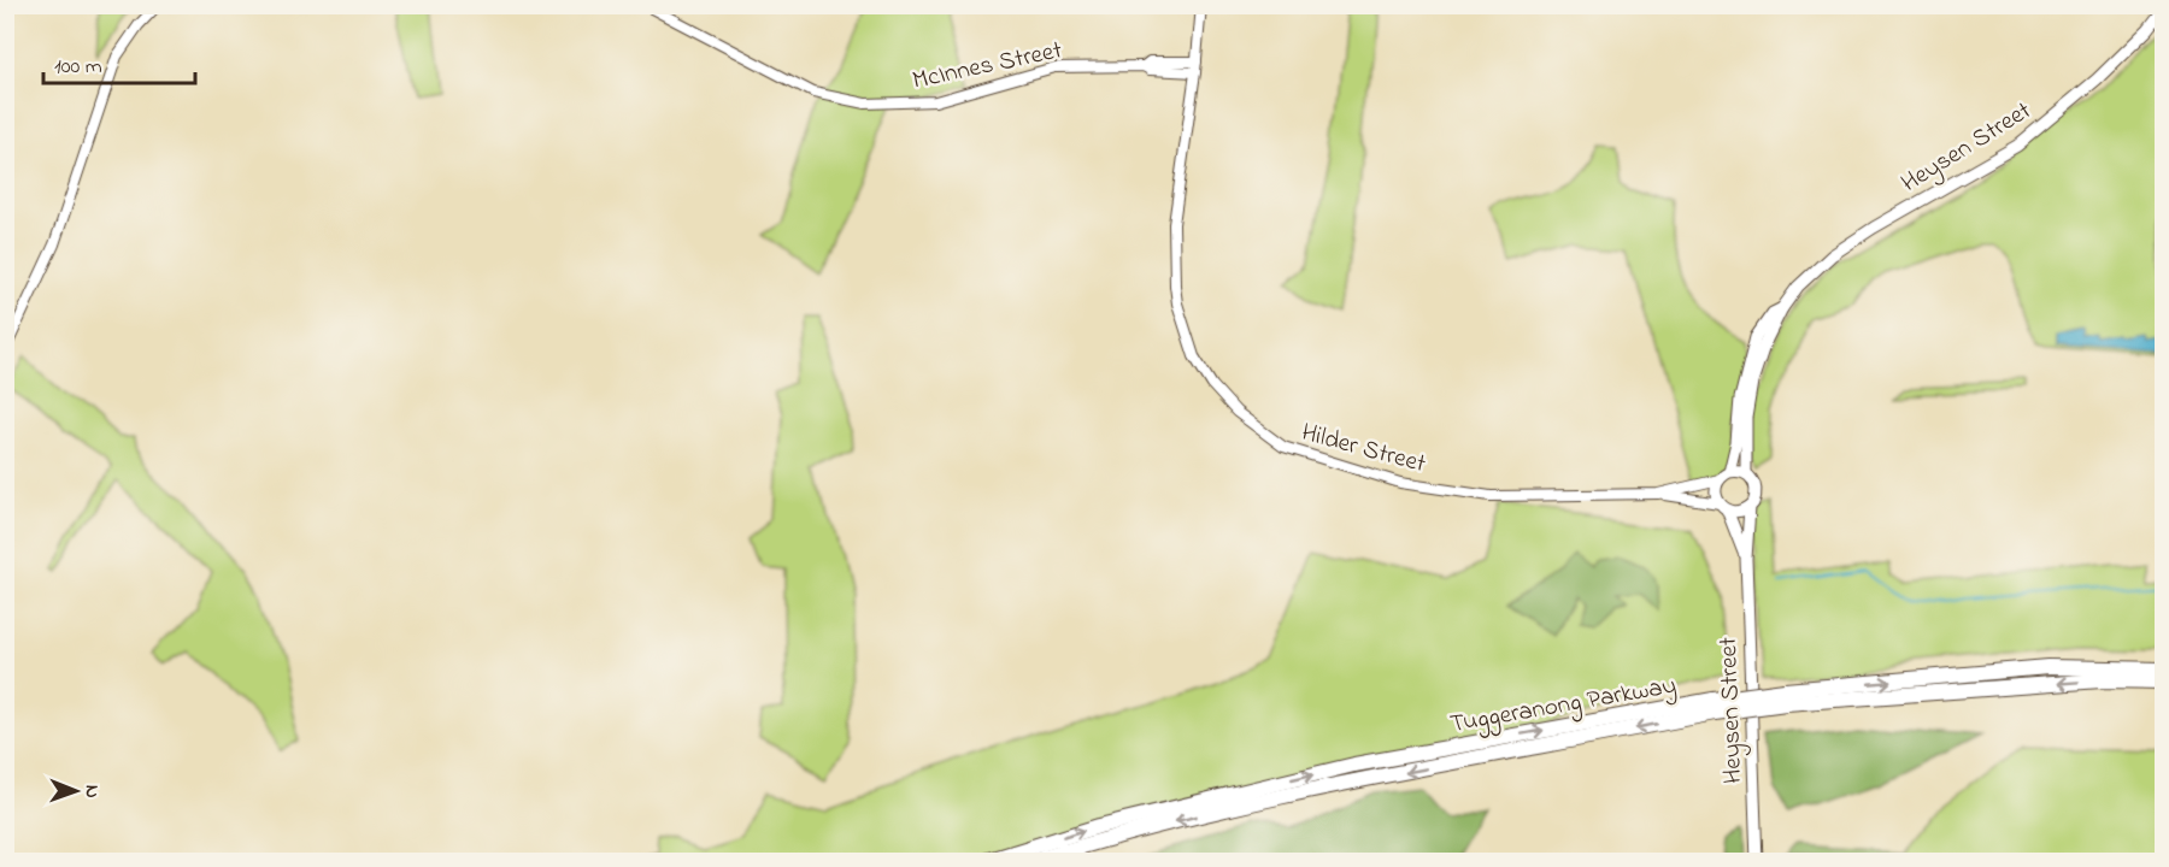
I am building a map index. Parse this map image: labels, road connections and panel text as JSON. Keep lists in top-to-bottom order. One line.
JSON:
{"streets":{"highway":["Tuggeranong Parkway"],"main road":["Heysen Street"],"street":["McInnes Street","Hilder Street"]},"crossings":[["McInnes Street","Hilder Street"],["Heysen Street","Hilder Street"]],"scale_bar":"100 m","north":"right"}
